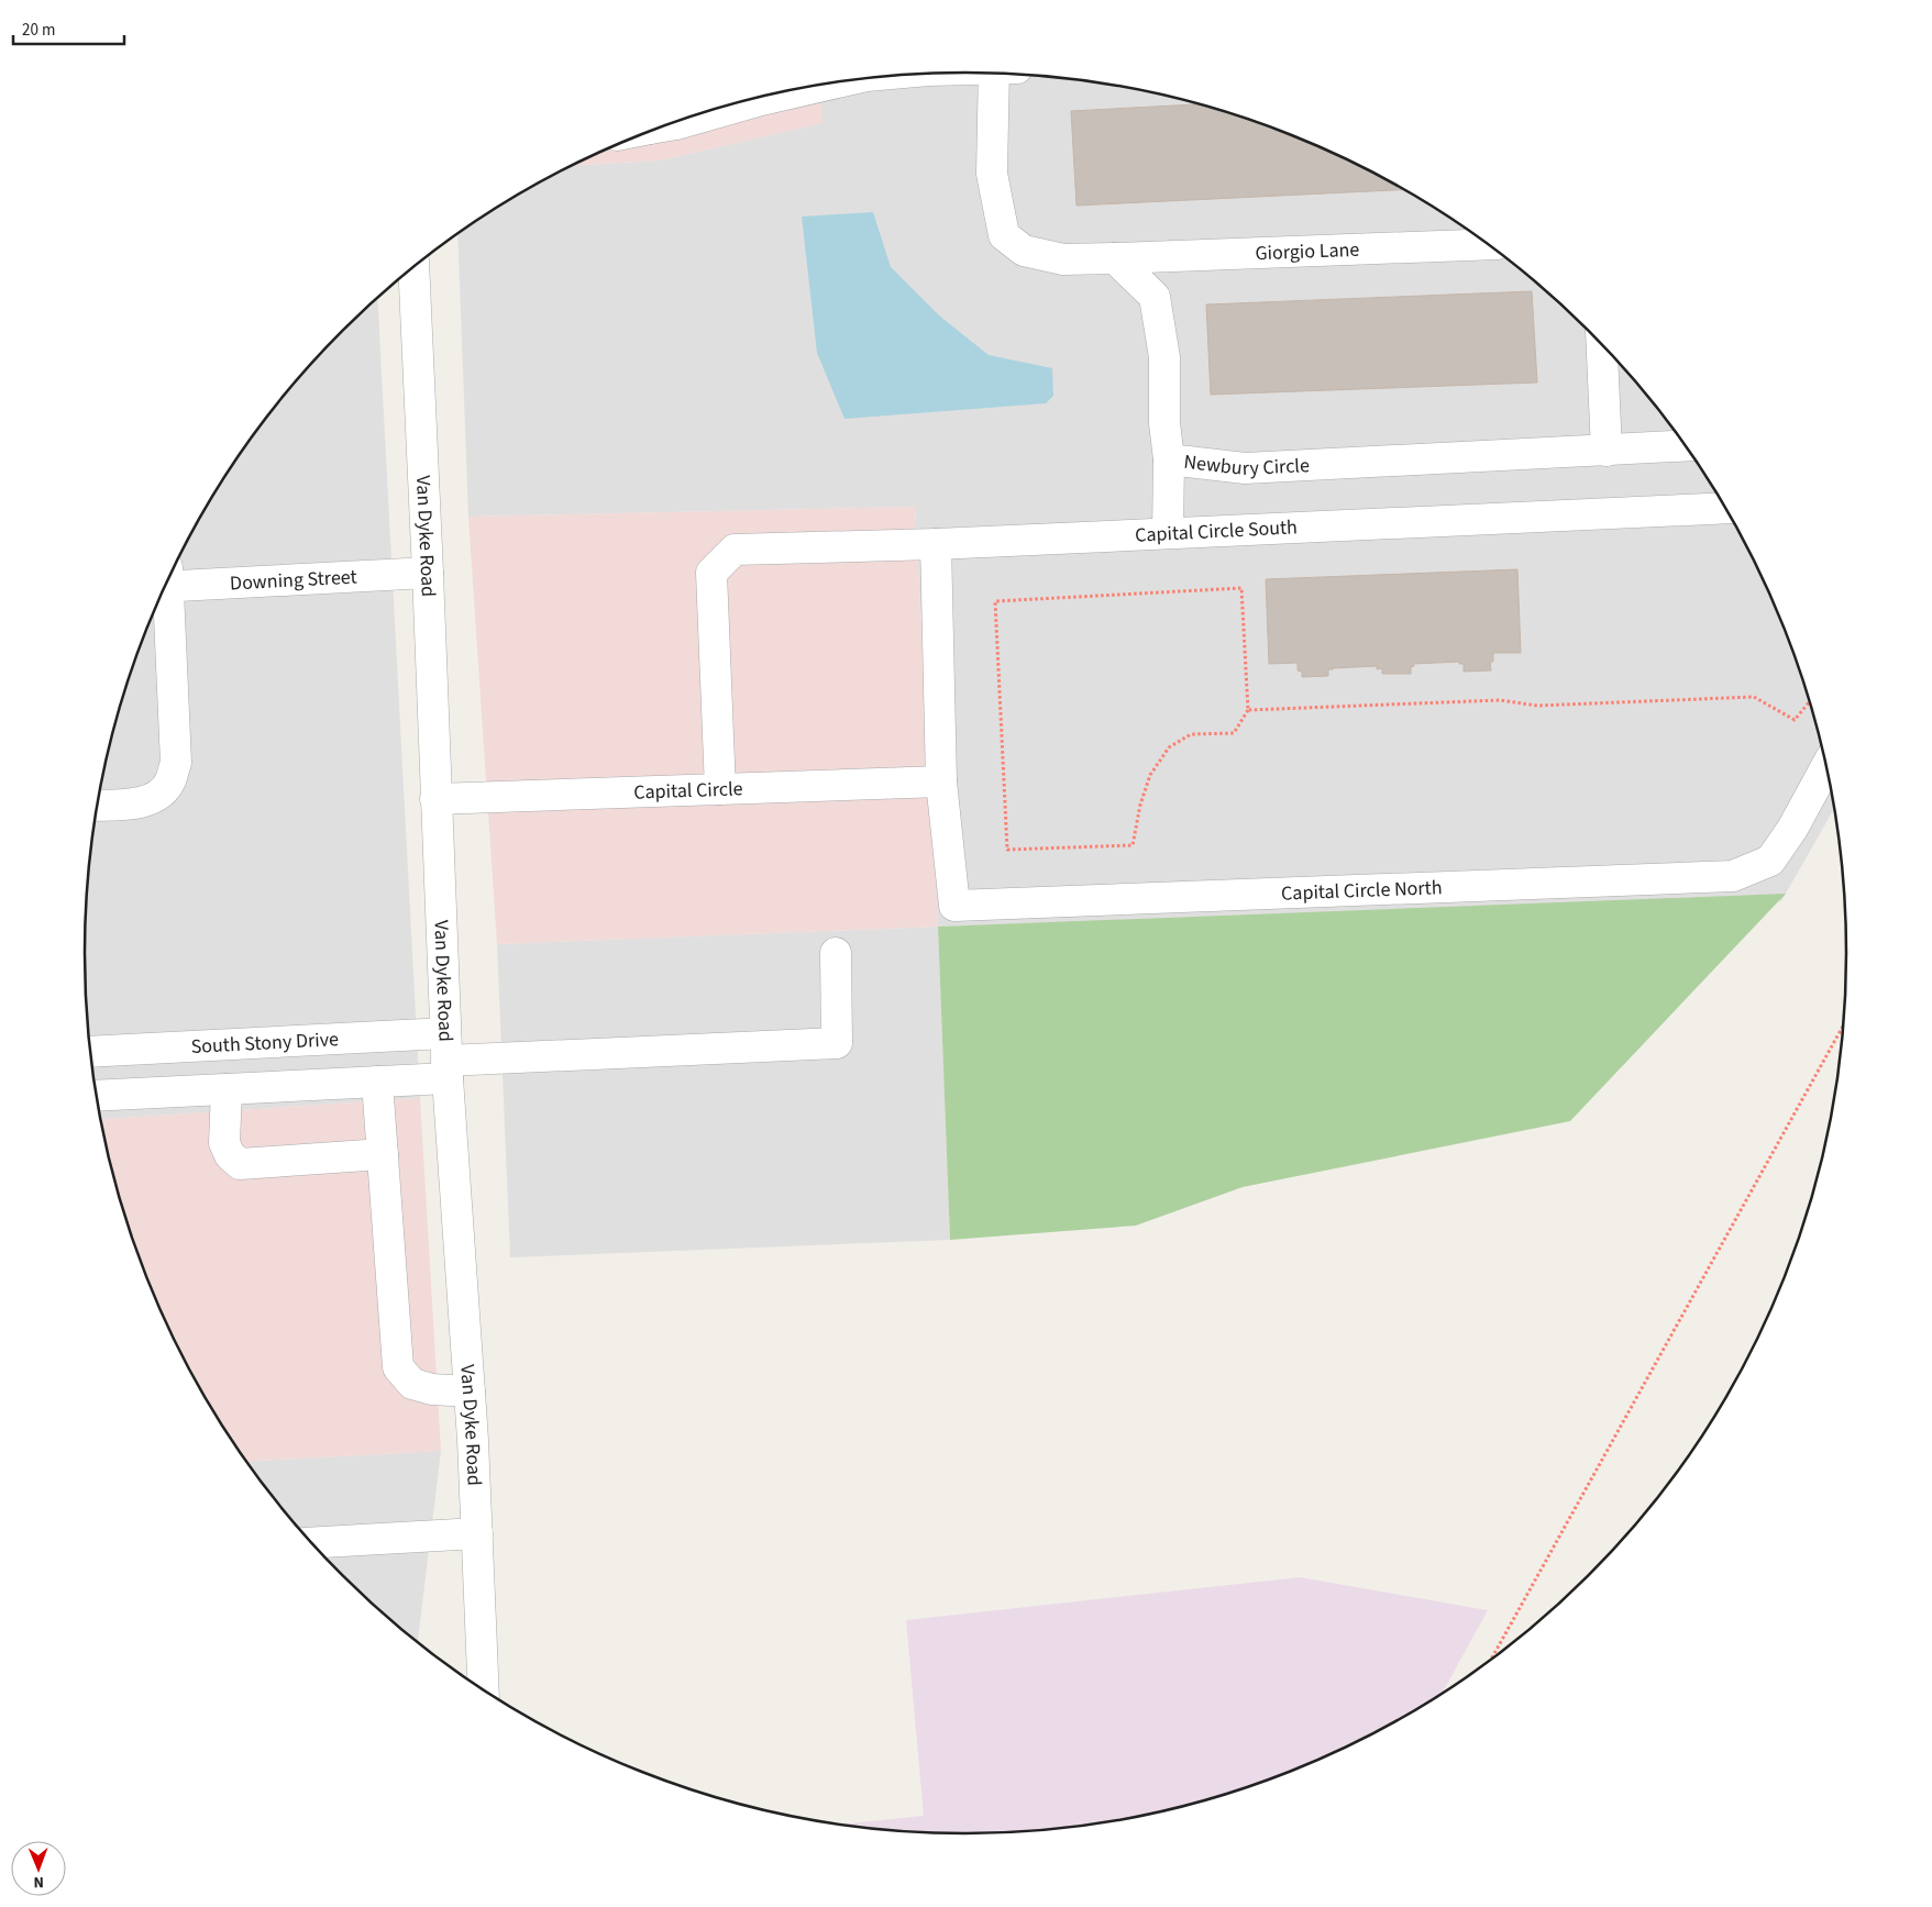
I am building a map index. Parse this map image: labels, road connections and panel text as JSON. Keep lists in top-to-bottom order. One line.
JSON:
{"streets":{"street":["Giorgio Lane","Newbury Circle","Capital Circle South","Van Dyke Road","Downing Street","Capital Circle","Capital Circle North","South Stony Drive"]},"crossings":[["Giorgio Lane","Newbury Circle"],["Capital Circle South","Capital Circle"],["Van Dyke Road","Downing Street"],["Van Dyke Road","Capital Circle"],["Van Dyke Road","South Stony Drive"],["Capital Circle","Capital Circle North"]],"scale_bar":"20 m","north":"bottom"}
